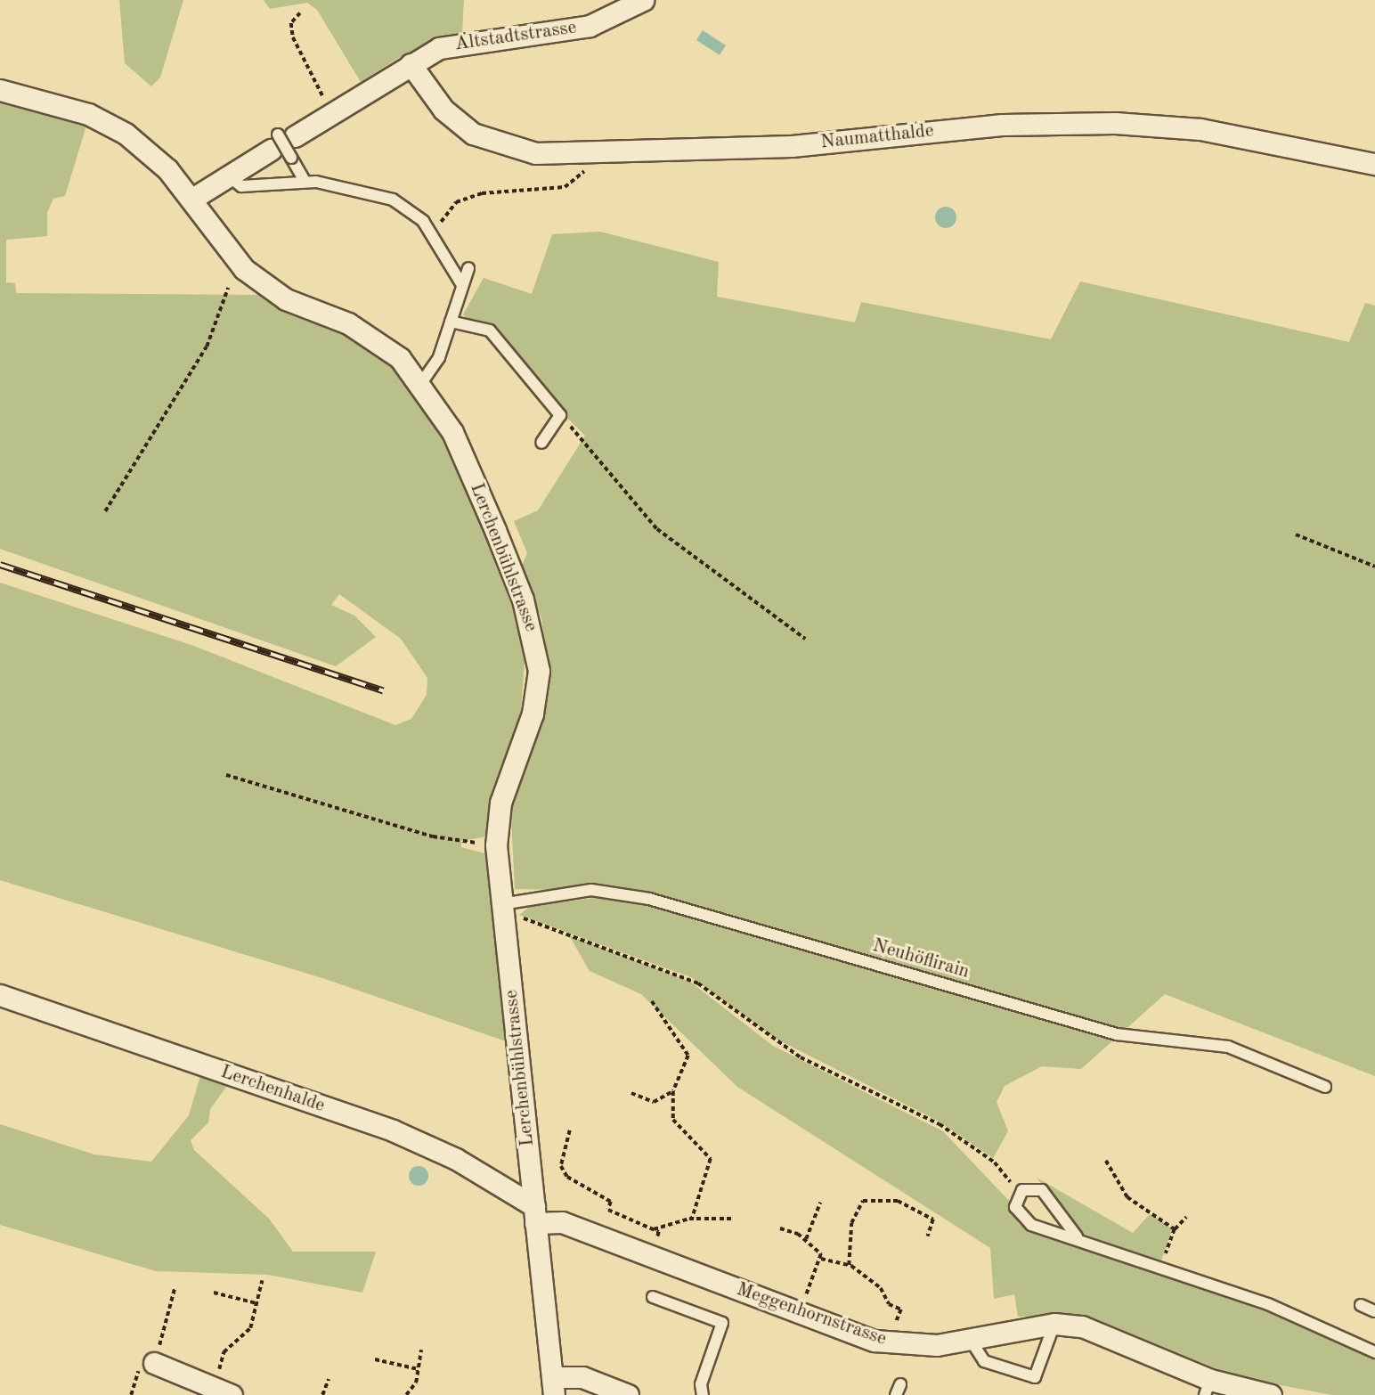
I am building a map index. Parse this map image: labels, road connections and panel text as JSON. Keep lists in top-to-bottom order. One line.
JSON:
{"streets":{"street":["Altstadtstrasse","Naumatthalde","Lerchenbühlstrasse","Lerchenhalde","Meggenhornstrasse"],"lane":["Neuhöflirain"]},"crossings":[["Altstadtstrasse","Naumatthalde"],["Altstadtstrasse","Lerchenbühlstrasse"],["Lerchenbühlstrasse","Neuhöflirain"],["Lerchenbühlstrasse","Lerchenhalde"],["Lerchenbühlstrasse","Meggenhornstrasse"],["Lerchenhalde","Meggenhornstrasse"]]}
